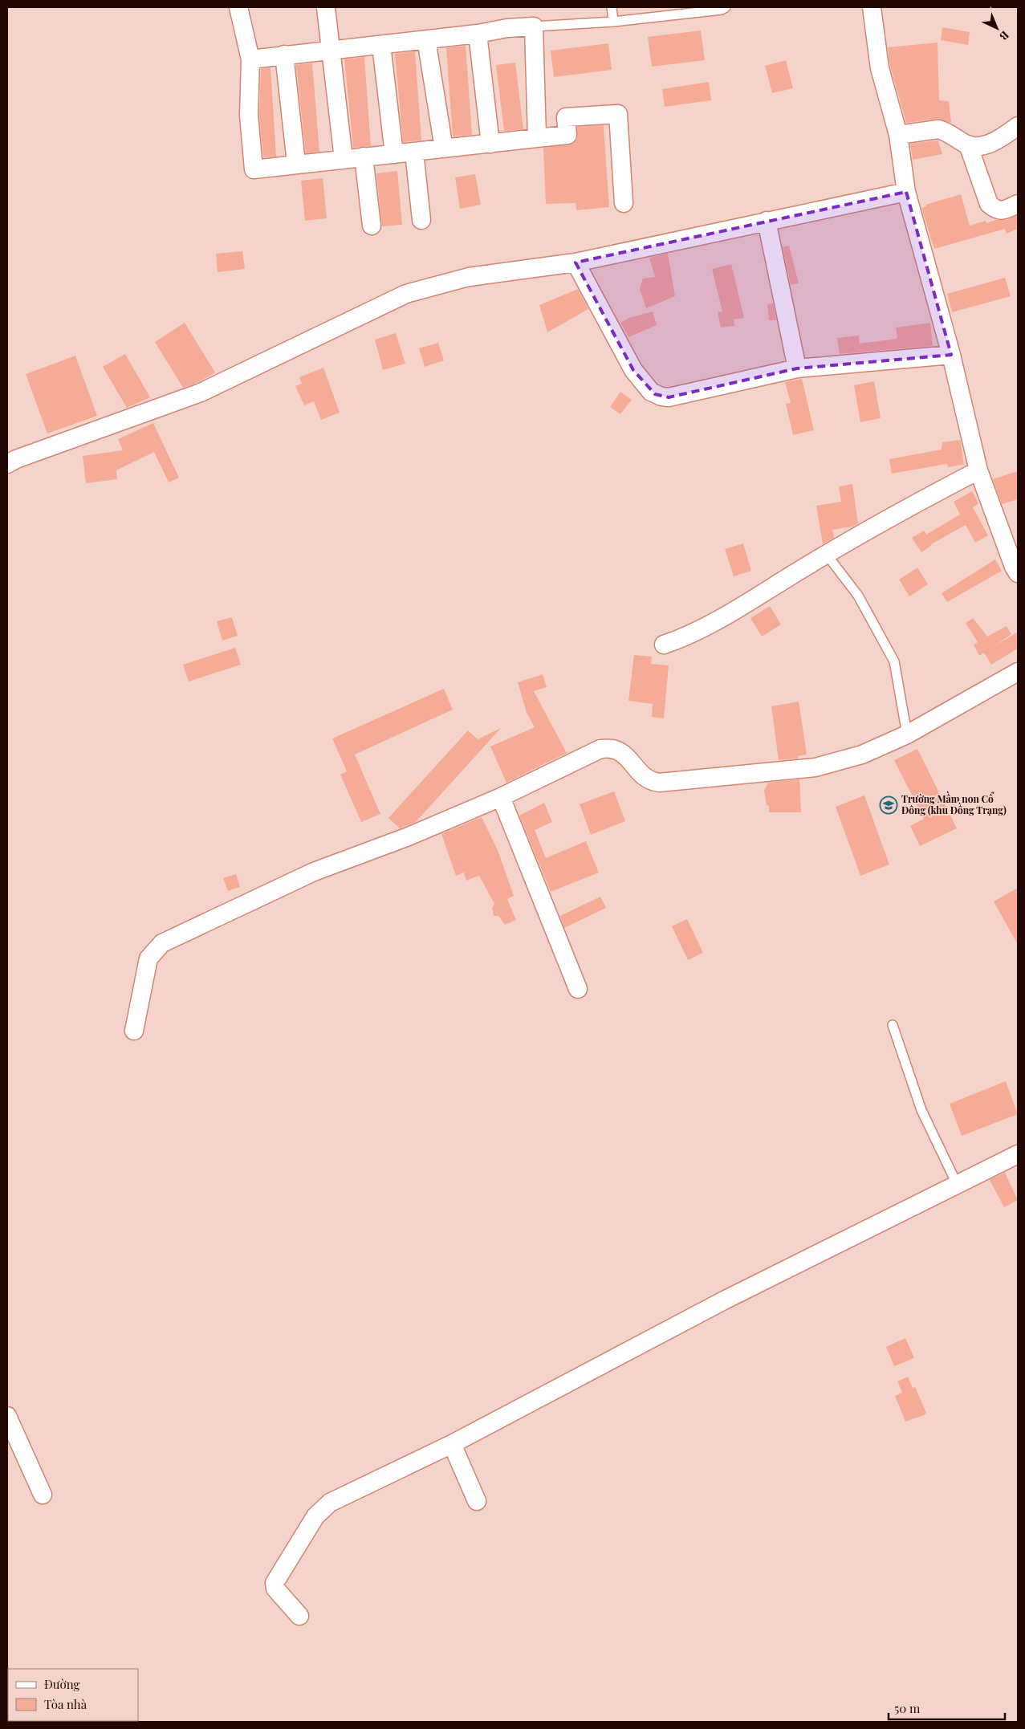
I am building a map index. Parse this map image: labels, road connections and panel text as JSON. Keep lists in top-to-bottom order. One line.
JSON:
{"places":{"school or university":["Trường Mầm non Cổ Đông (khu Đồng Trạng)"]},"legend":["Đường","Tòa nhà"],"scale_bar":"50 m","north":"bottom right"}
